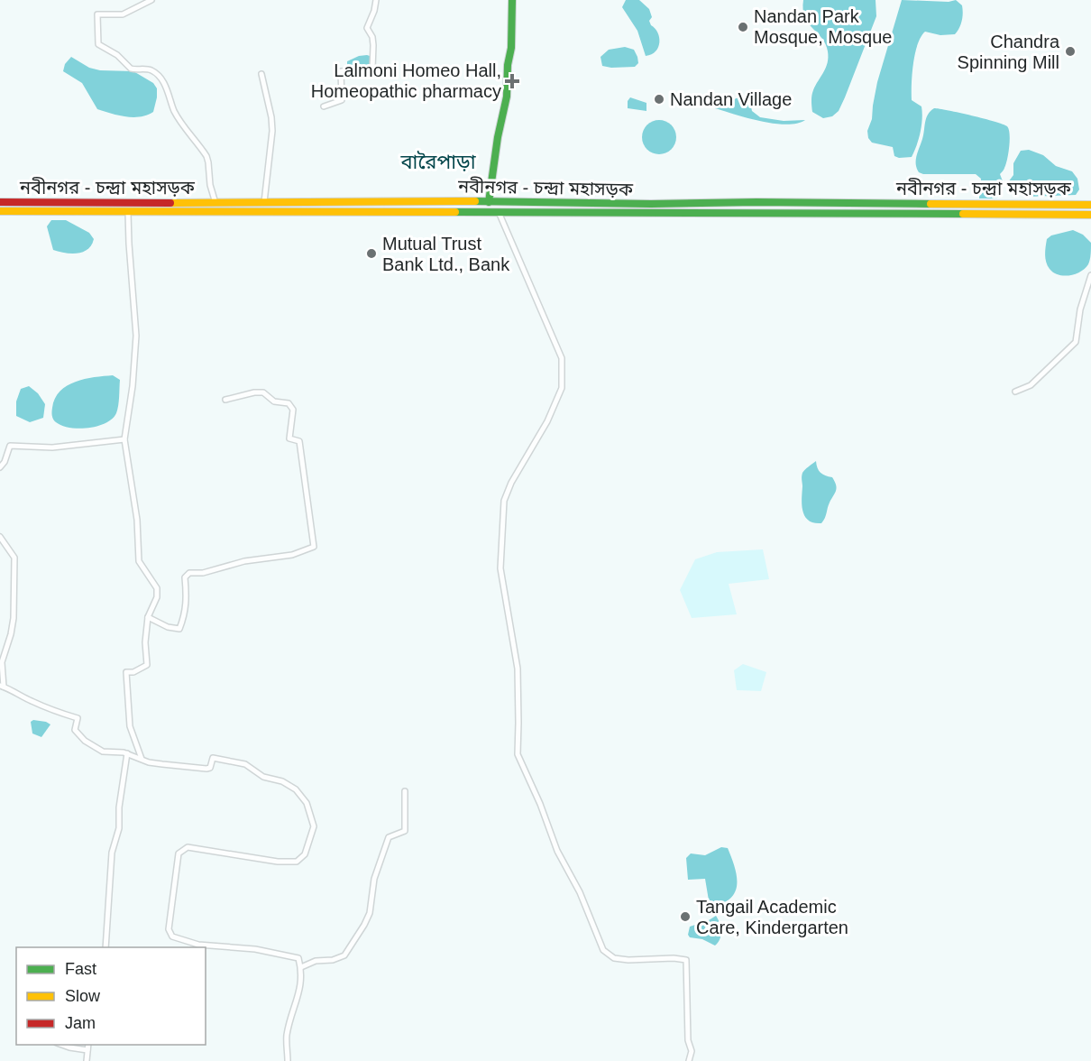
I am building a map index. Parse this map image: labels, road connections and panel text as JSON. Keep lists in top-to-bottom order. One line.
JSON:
{"streets":{"main road":["নবীনগর - চন্দ্রা মহাসড়ক"]},"districts":["বারৈপাড়া"],"places":{"other":["Nandan Park Mosque, Mosque","Chandra Spinning Mill","Nandan Village","Mutual Trust Bank Ltd., Bank","Tangail Academic Care, Kindergarten"],"health":["Lalmoni Homeo Hall, Homeopathic pharmacy"]},"legend":["Fast","Slow","Jam"]}
